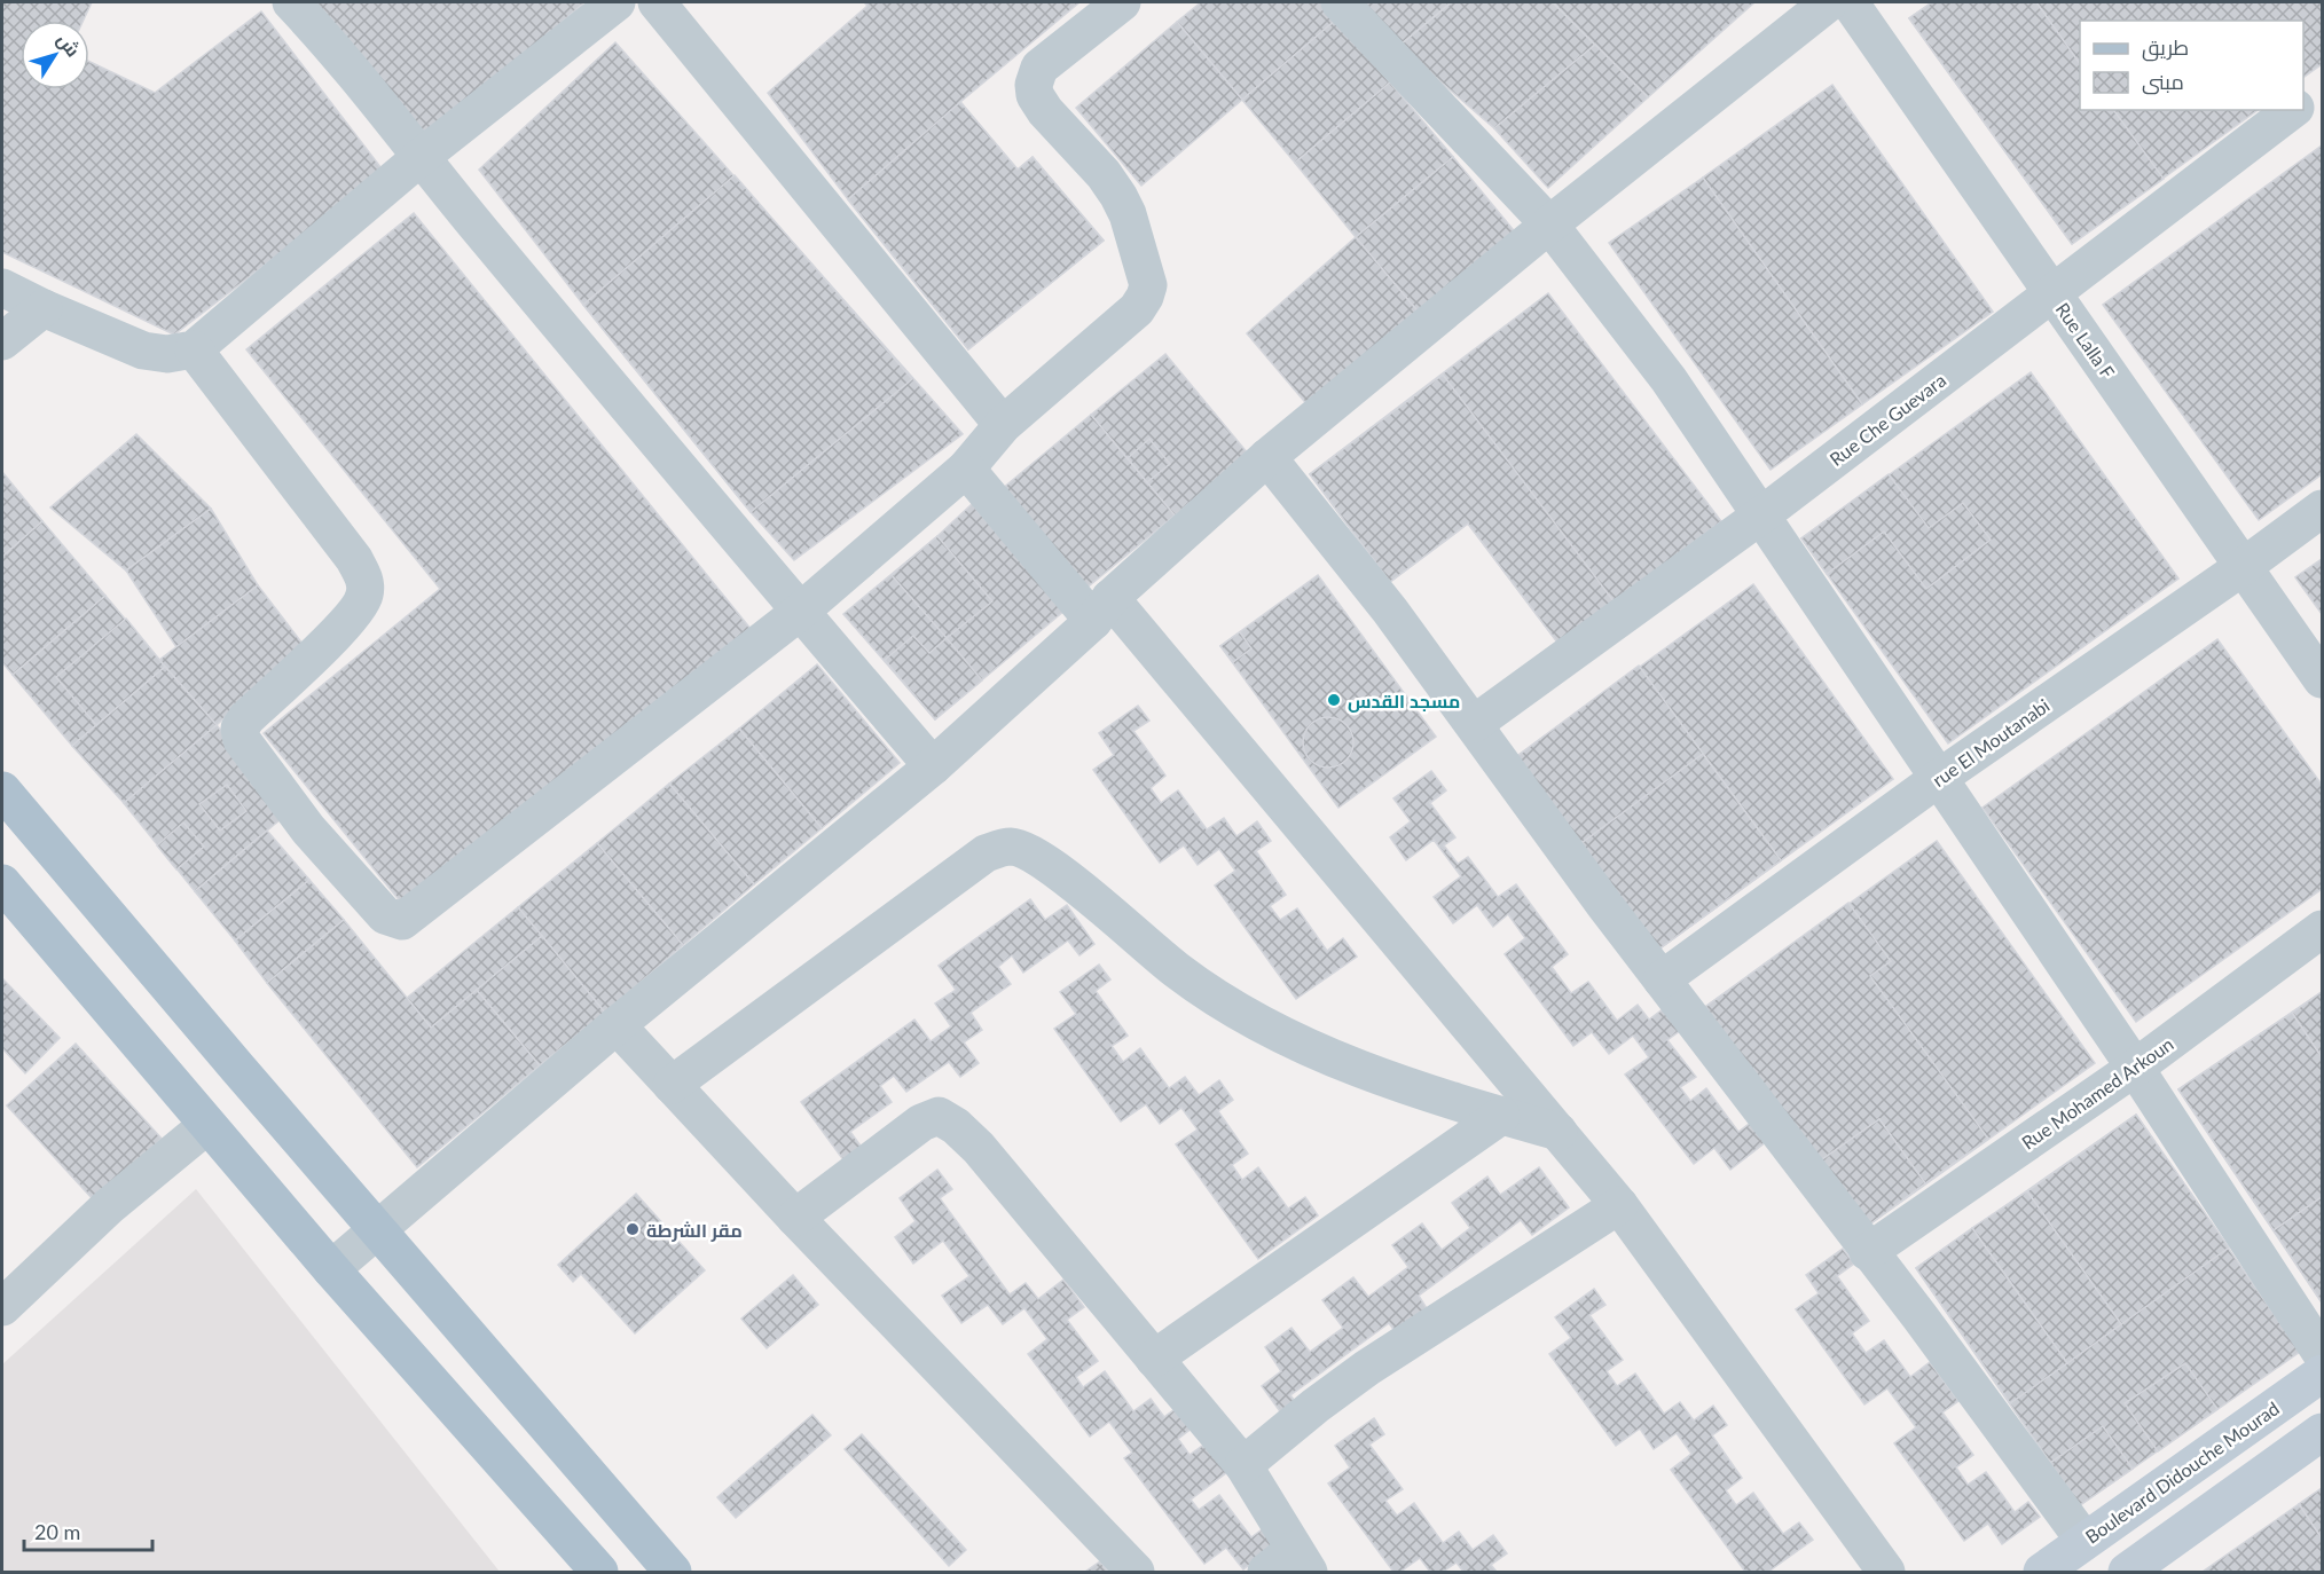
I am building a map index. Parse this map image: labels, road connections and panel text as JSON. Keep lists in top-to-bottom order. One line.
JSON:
{"streets":{"main road":["Boulevard Didouche Mourad"],"street":["Rue Lalla F","Rue Che Guevara","rue El Moutanabi","Rue Mohamed Arkoun"]},"crossings":[["Rue Lalla F","Rue Che Guevara"],["Rue Lalla F","rue El Moutanabi"]],"places":["مسجد القدس","مقر الشرطة"],"legend":["طريق","مبنى"],"scale_bar":"20 m","north":"top right"}
